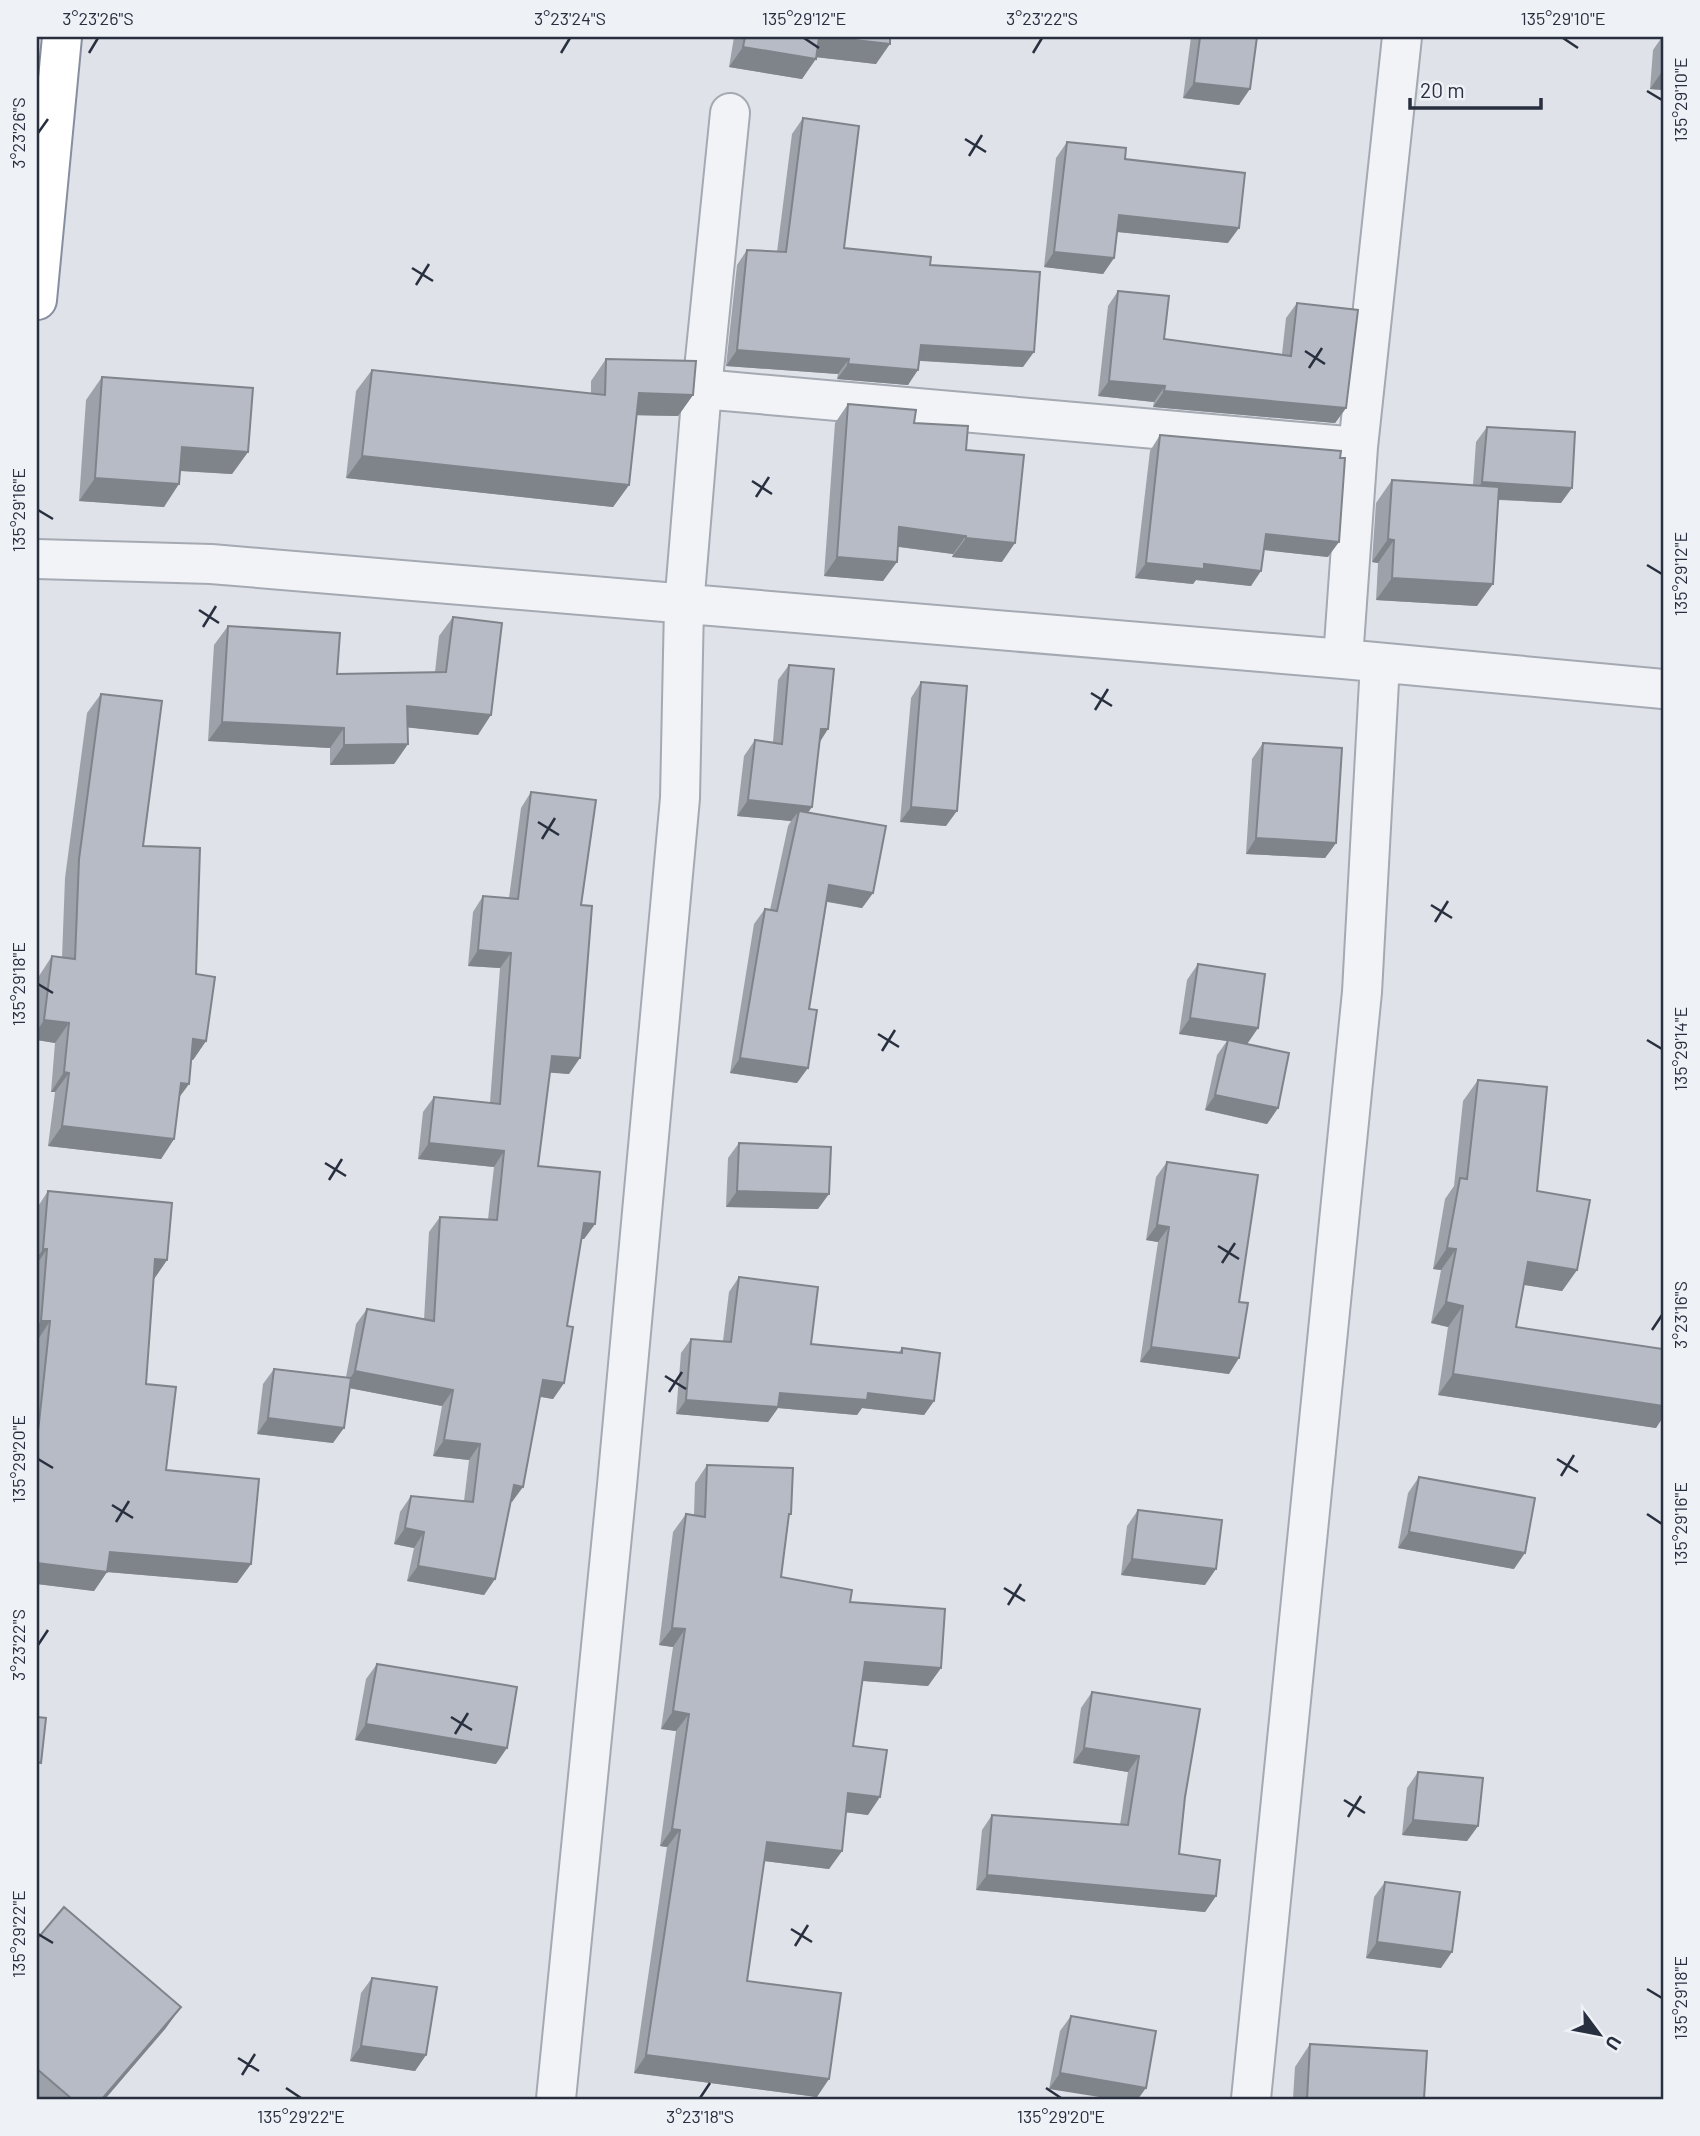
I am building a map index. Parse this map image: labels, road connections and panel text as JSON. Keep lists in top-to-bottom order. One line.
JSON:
{"scale_bar":"20 m","north":"bottom right","coordinates":["3°23'26\"S","3°23'24\"S","135°29'12\"E","3°23'22\"S","135°29'10\"E","135°29'16\"E","135°29'18\"E","135°29'14\"E","3°23'16\"S","135°29'20\"E","135°29'22\"E","3°23'18\"S"]}
